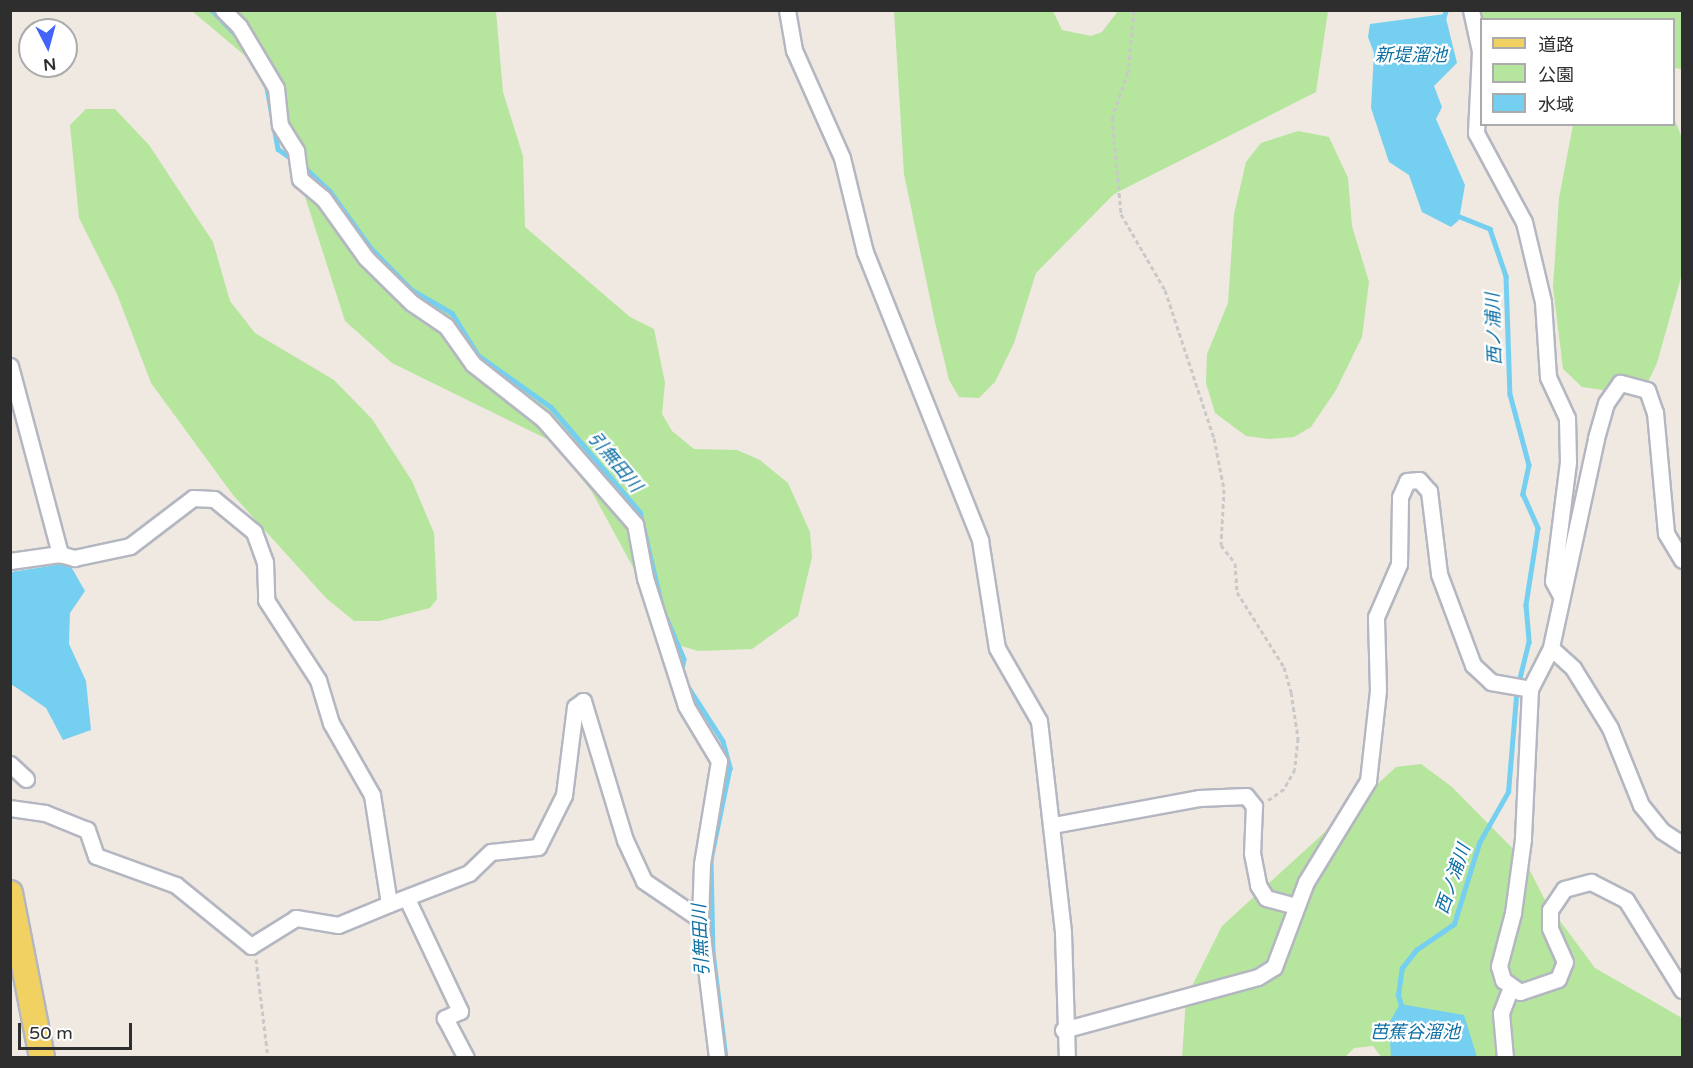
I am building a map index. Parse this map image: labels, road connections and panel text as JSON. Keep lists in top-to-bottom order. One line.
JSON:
{"water":["新堤溜池","西ノ浦川","引無田川","芭蕉谷溜池"],"legend":["道路","公園","水域"],"scale_bar":"50 m","north":"bottom"}
